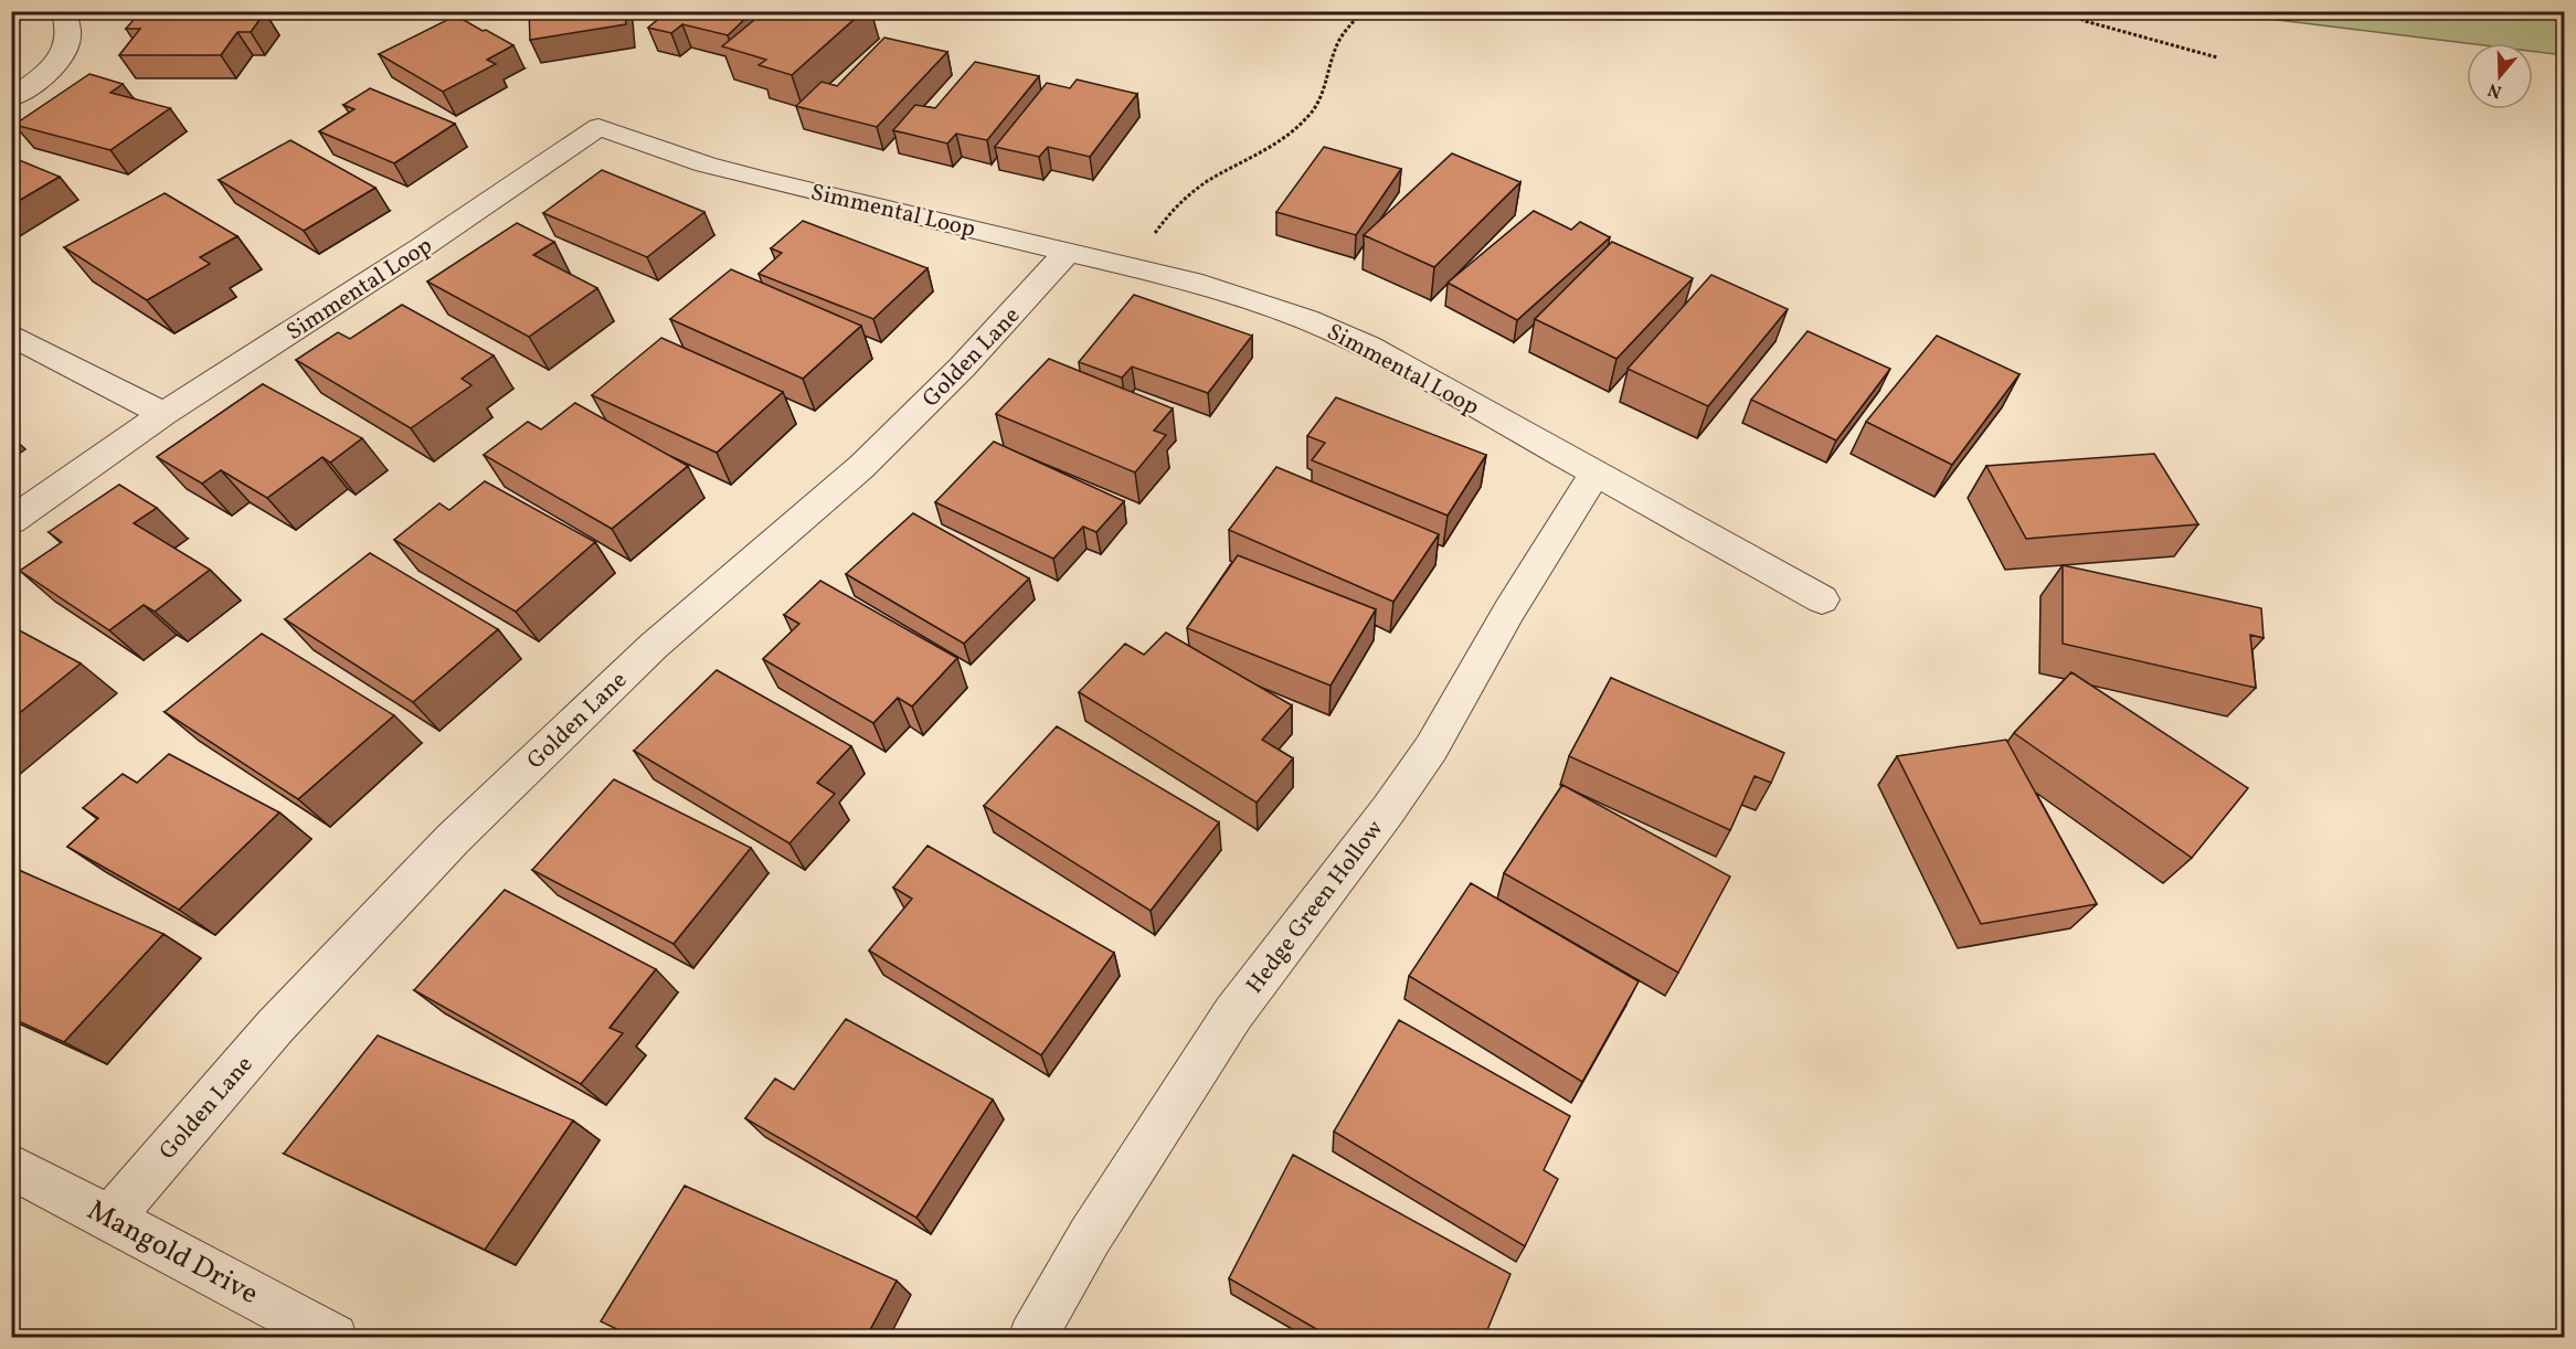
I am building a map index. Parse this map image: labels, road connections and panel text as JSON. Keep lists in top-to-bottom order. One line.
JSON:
{"streets":{"street":["Simmental Loop","Golden Lane","Hedge Green Hollow","Mangold Drive"]},"crossings":[["Simmental Loop","Golden Lane"],["Simmental Loop","Hedge Green Hollow"],["Golden Lane","Mangold Drive"]],"north":"bottom"}
